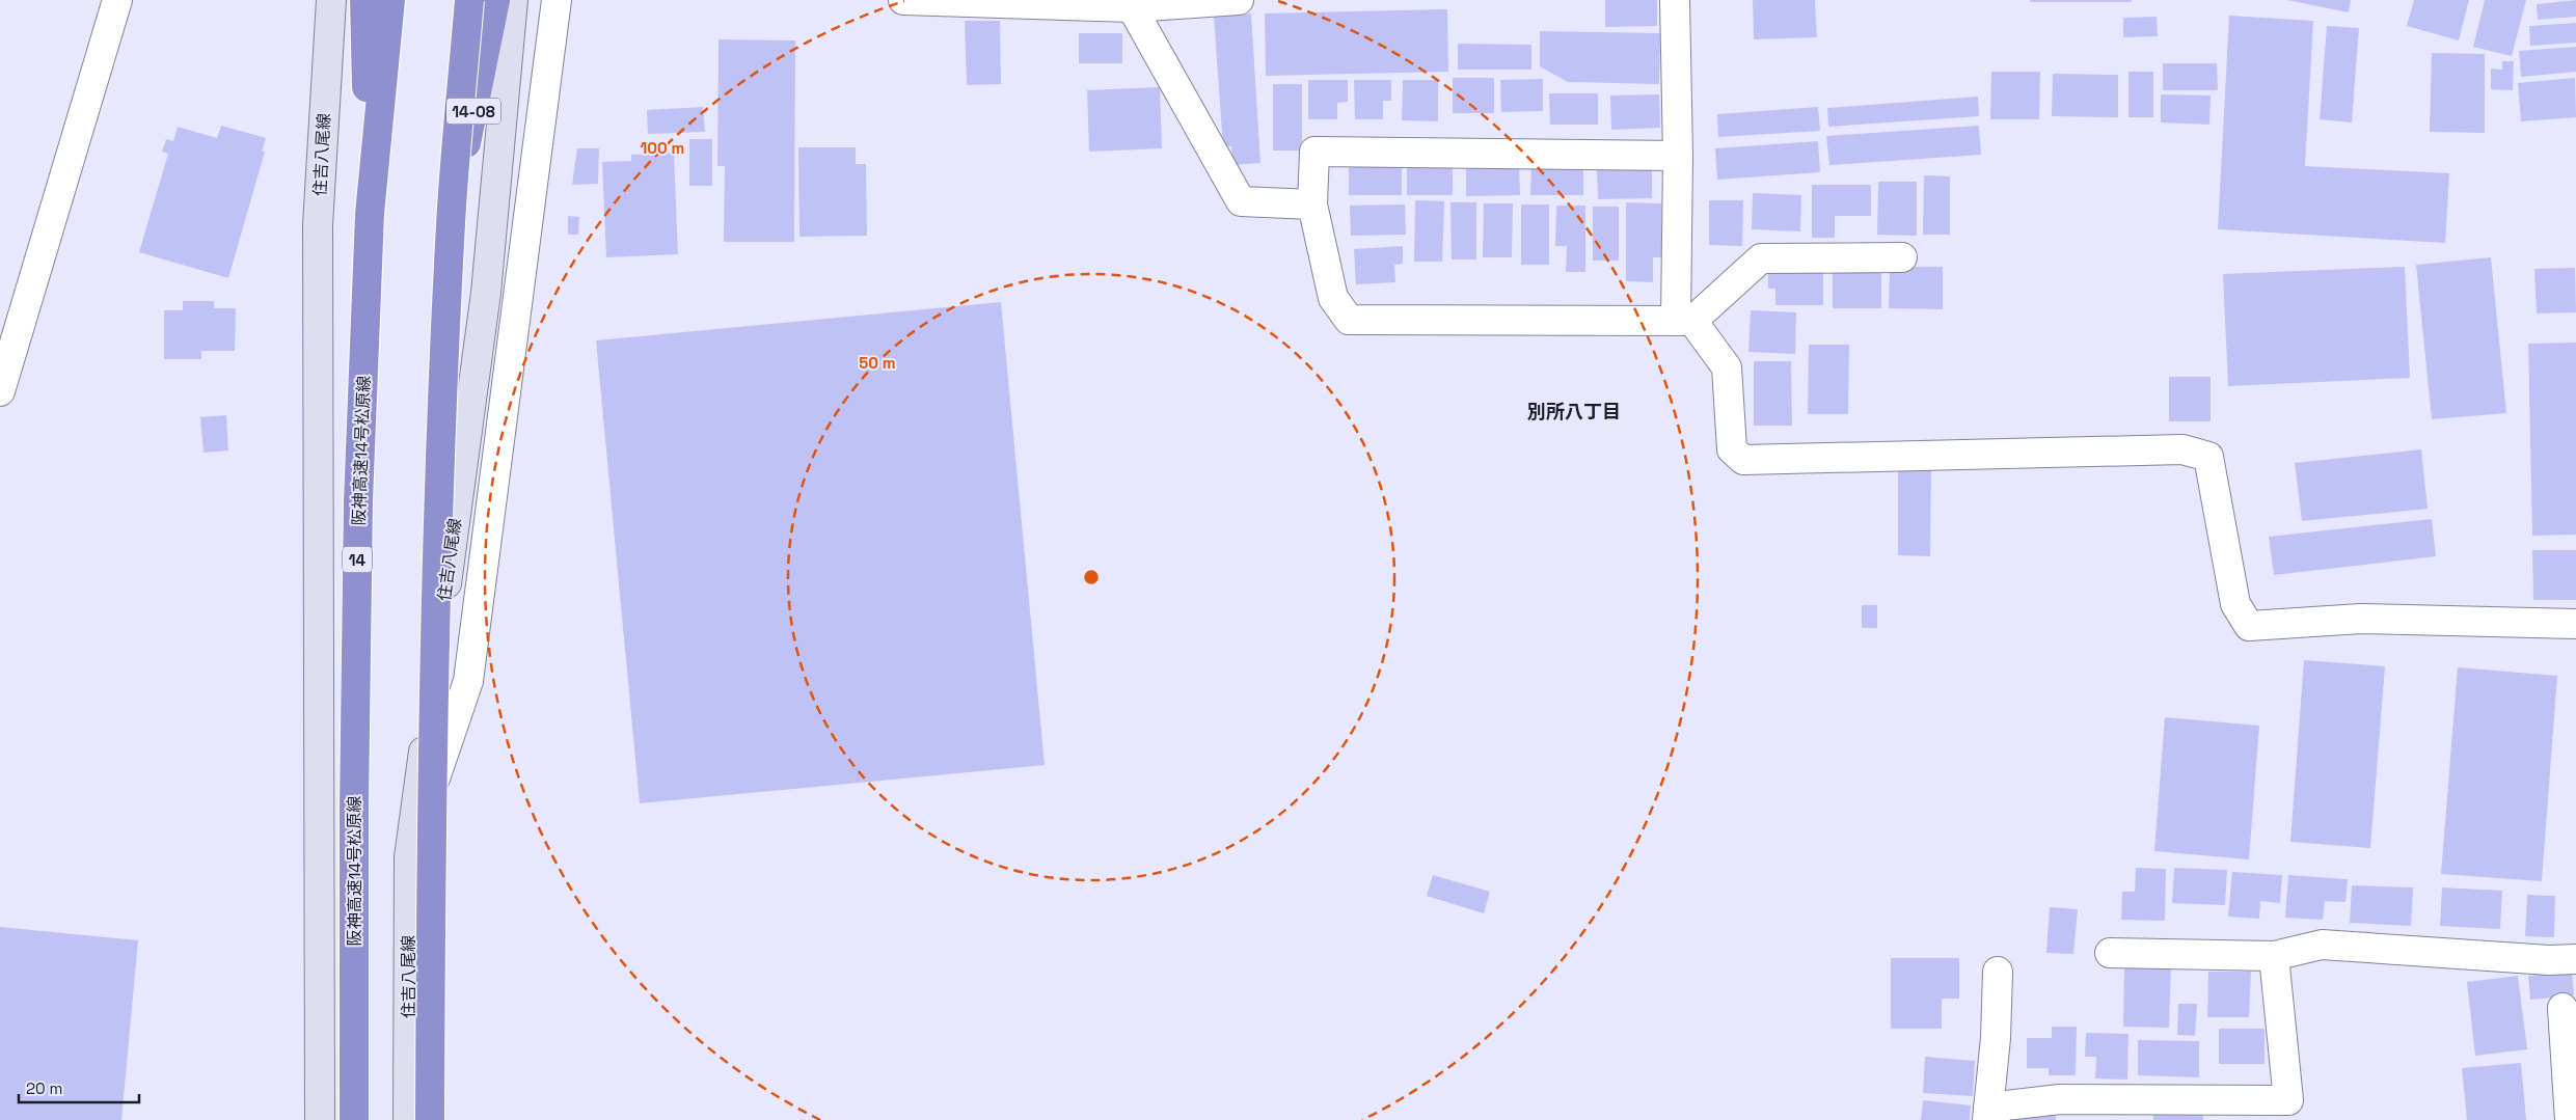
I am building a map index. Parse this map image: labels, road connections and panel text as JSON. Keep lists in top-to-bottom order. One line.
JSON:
{"streets":{"highway":["14-08","阪神高速14号松原線","14"],"main road":["住吉八尾線"]},"districts":["別所八丁目"],"scale_bar":"20 m","rings":["100 m","50 m"]}
